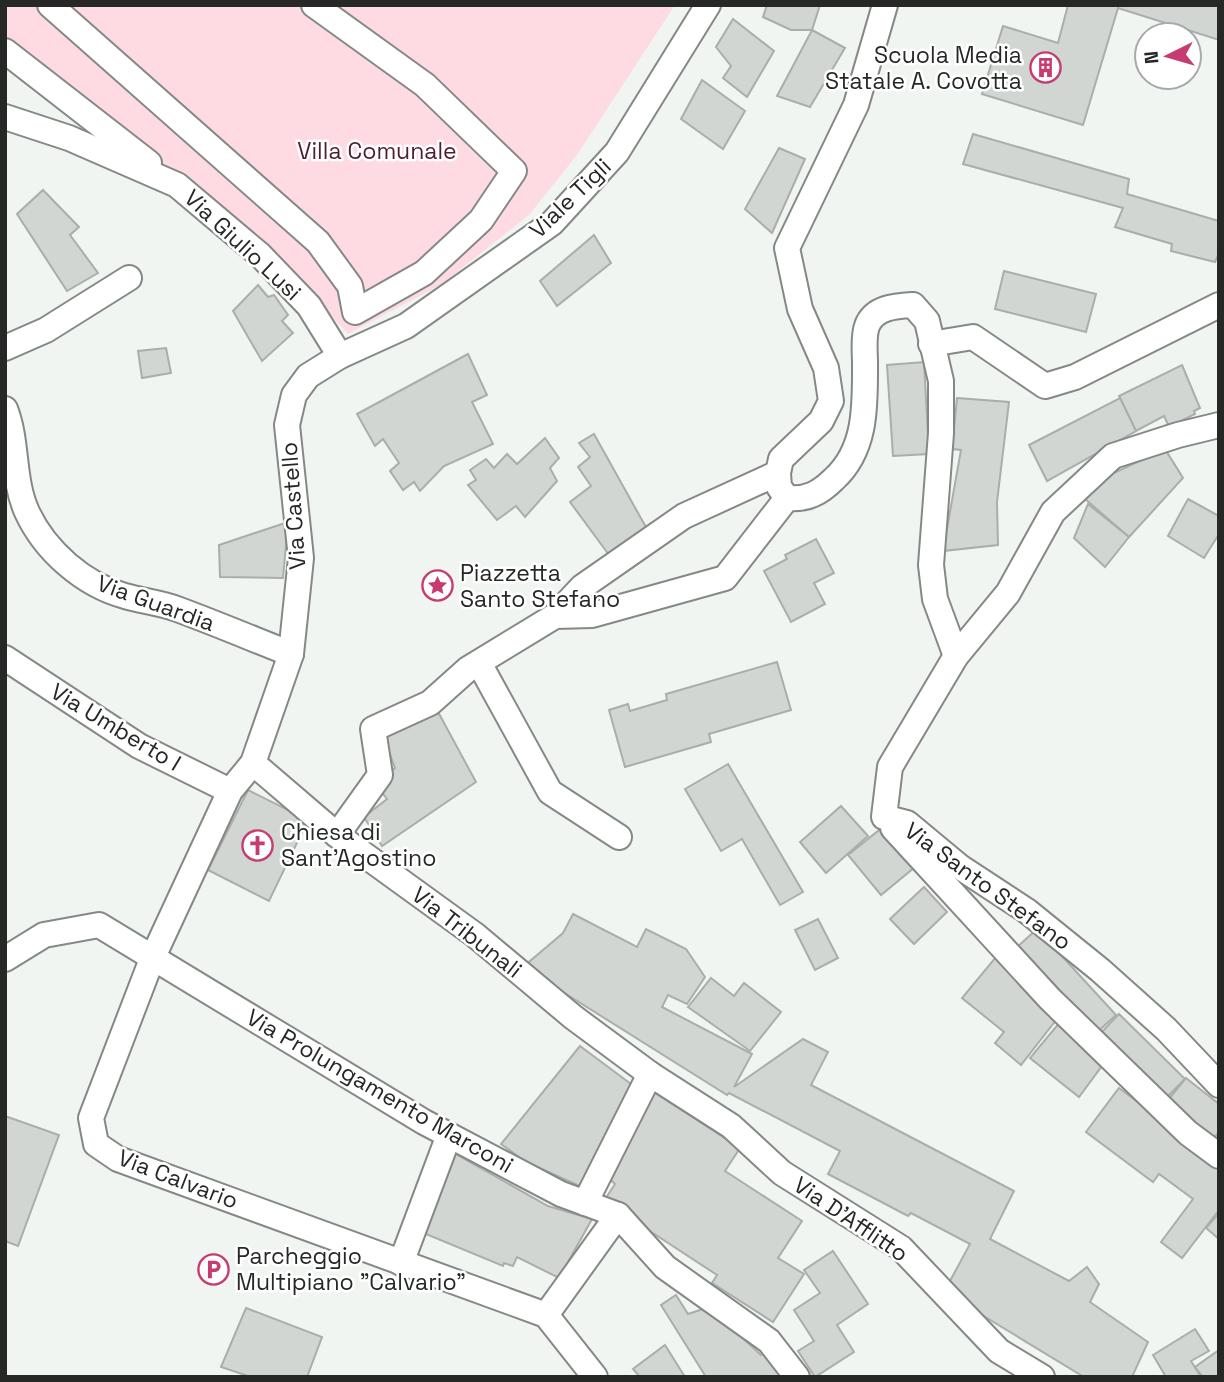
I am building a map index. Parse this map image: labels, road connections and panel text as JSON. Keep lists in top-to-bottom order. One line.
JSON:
{"streets":{"street":["Viale Tigli","Via Giulio Lusi","Via Castello","Via Guardia","Via Umberto I","Via Santo Stefano","Via Tribunali","Via Prolungamento Marconi","Via Calvario","Via D'Afflitto"]},"crossings":[["Viale Tigli","Via Giulio Lusi"],["Viale Tigli","Via Castello"],["Via Giulio Lusi","Via Castello"],["Via Castello","Via Guardia"],["Via Castello","Via Umberto I"],["Via Castello","Via Tribunali"],["Via Castello","Via Calvario"],["Via Umberto I","Via Calvario"],["Via Tribunali","Via D'Afflitto"],["Via Prolungamento Marconi","Via Calvario"]],"parks":["Villa Comunale"],"places":{"building":["Scuola Media Statale A. Covotta"],"place":["Piazzetta Santo Stefano"],"church":["Chiesa di Sant'Agostino"],"parking":["Parcheggio Multipiano \"Calvario\""]},"north":"left"}
